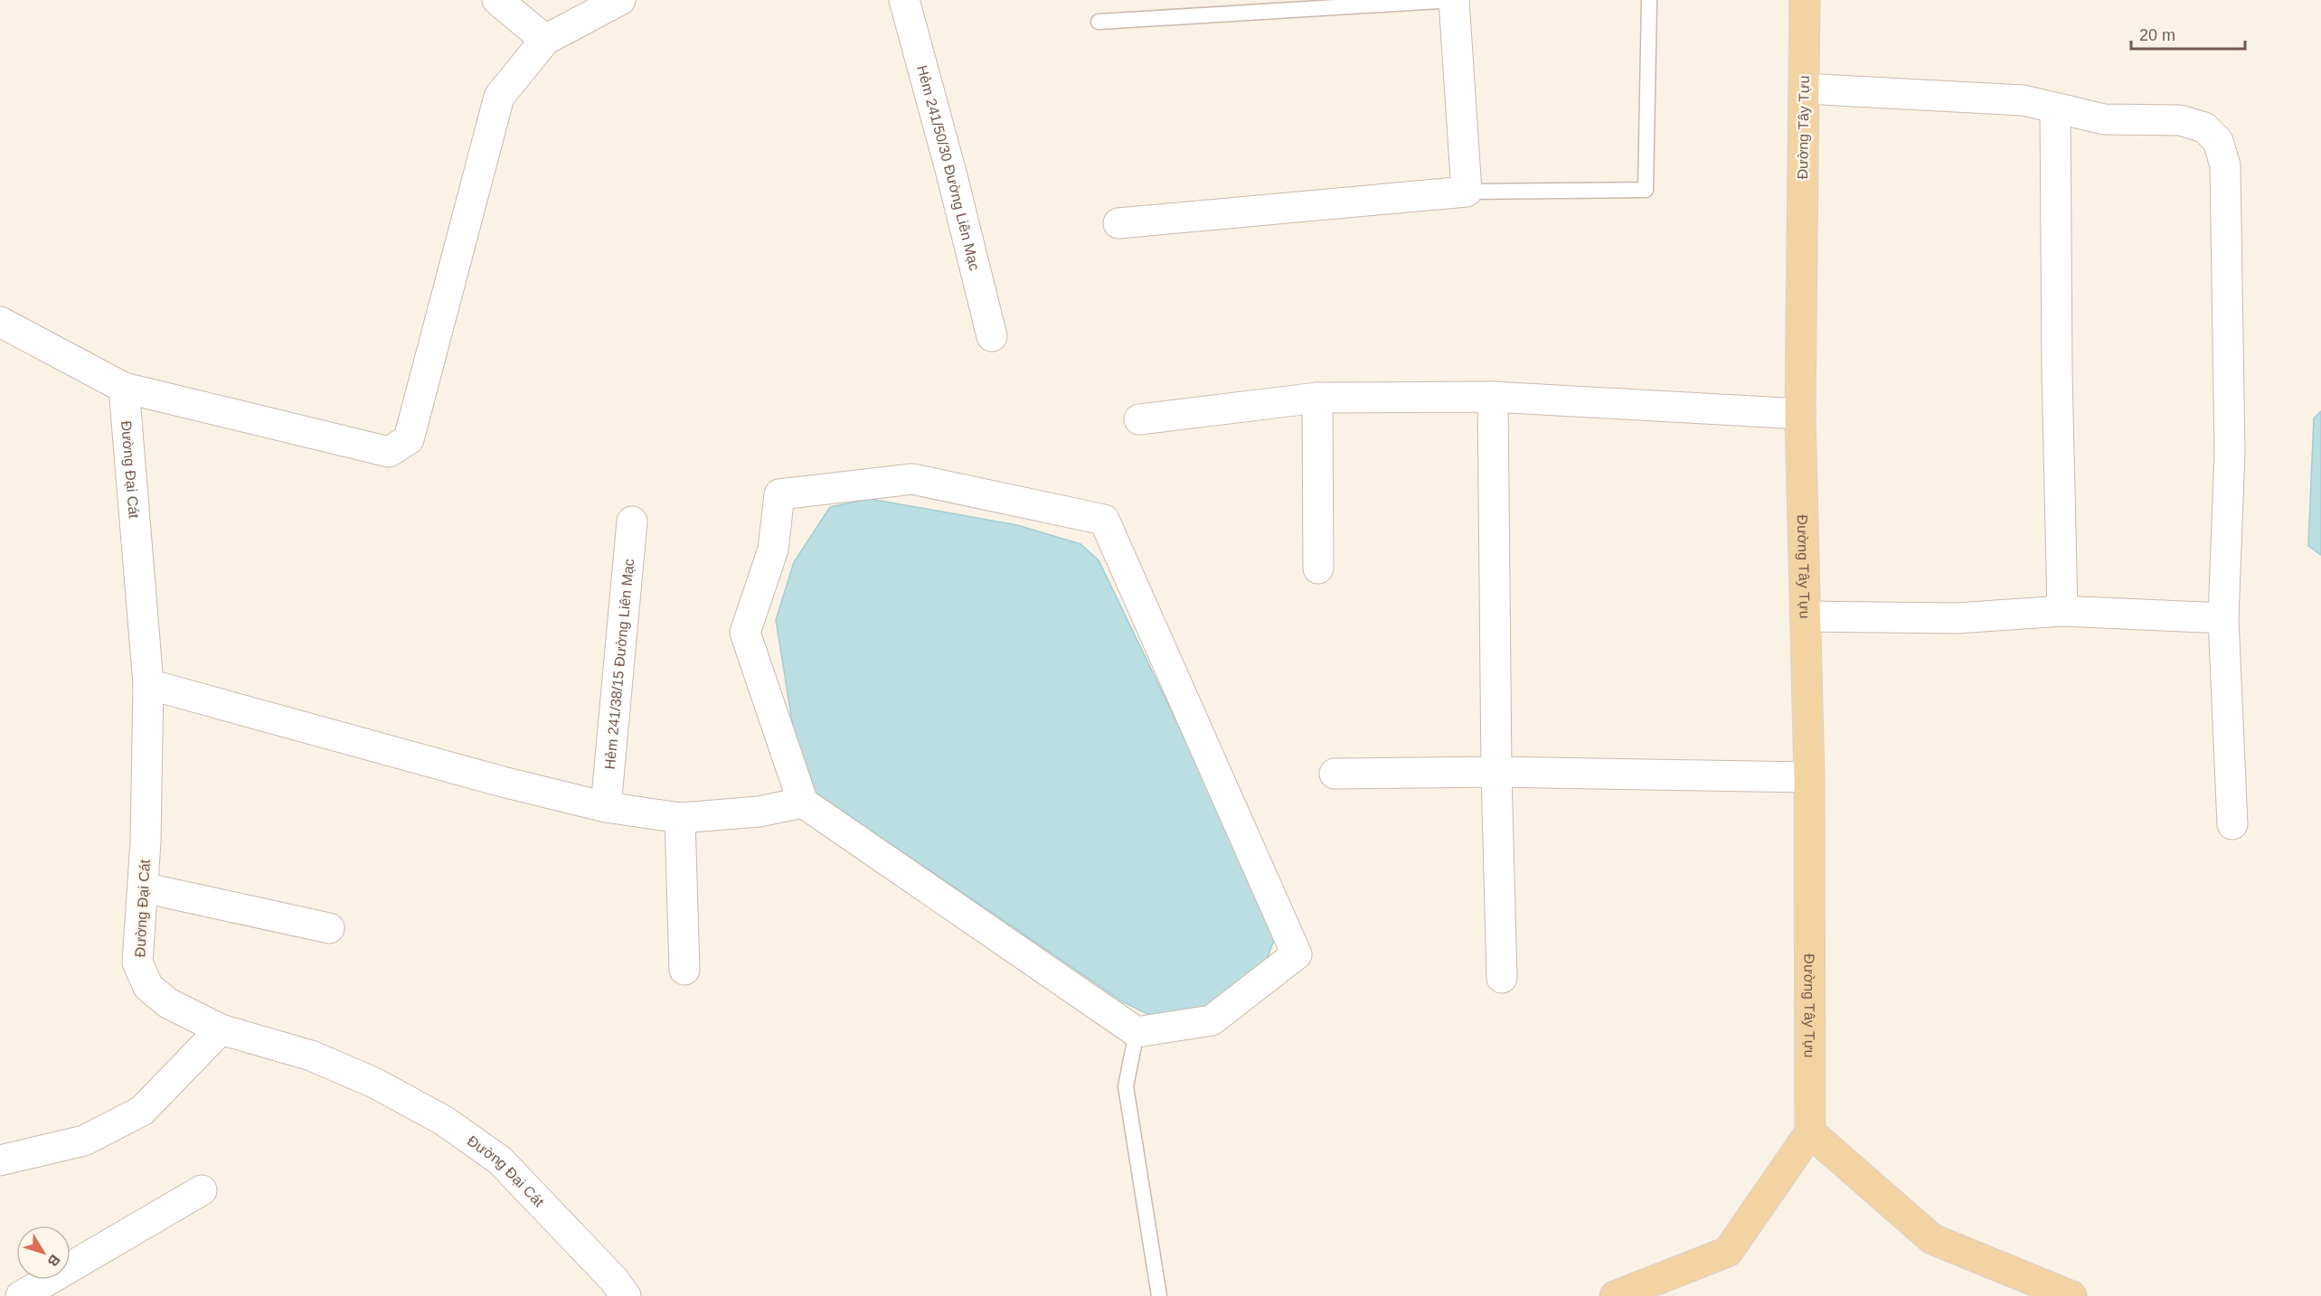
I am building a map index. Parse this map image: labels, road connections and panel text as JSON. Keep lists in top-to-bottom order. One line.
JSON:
{"streets":{"main road":["Đường Tây Tựu"],"street":["Hẻm 241/50/30 Đường Liên Mạc","Đường Đại Cát","Hẻm 241/38/15 Đường Liên Mạc"]},"scale_bar":"20 m","north":"bottom right"}
